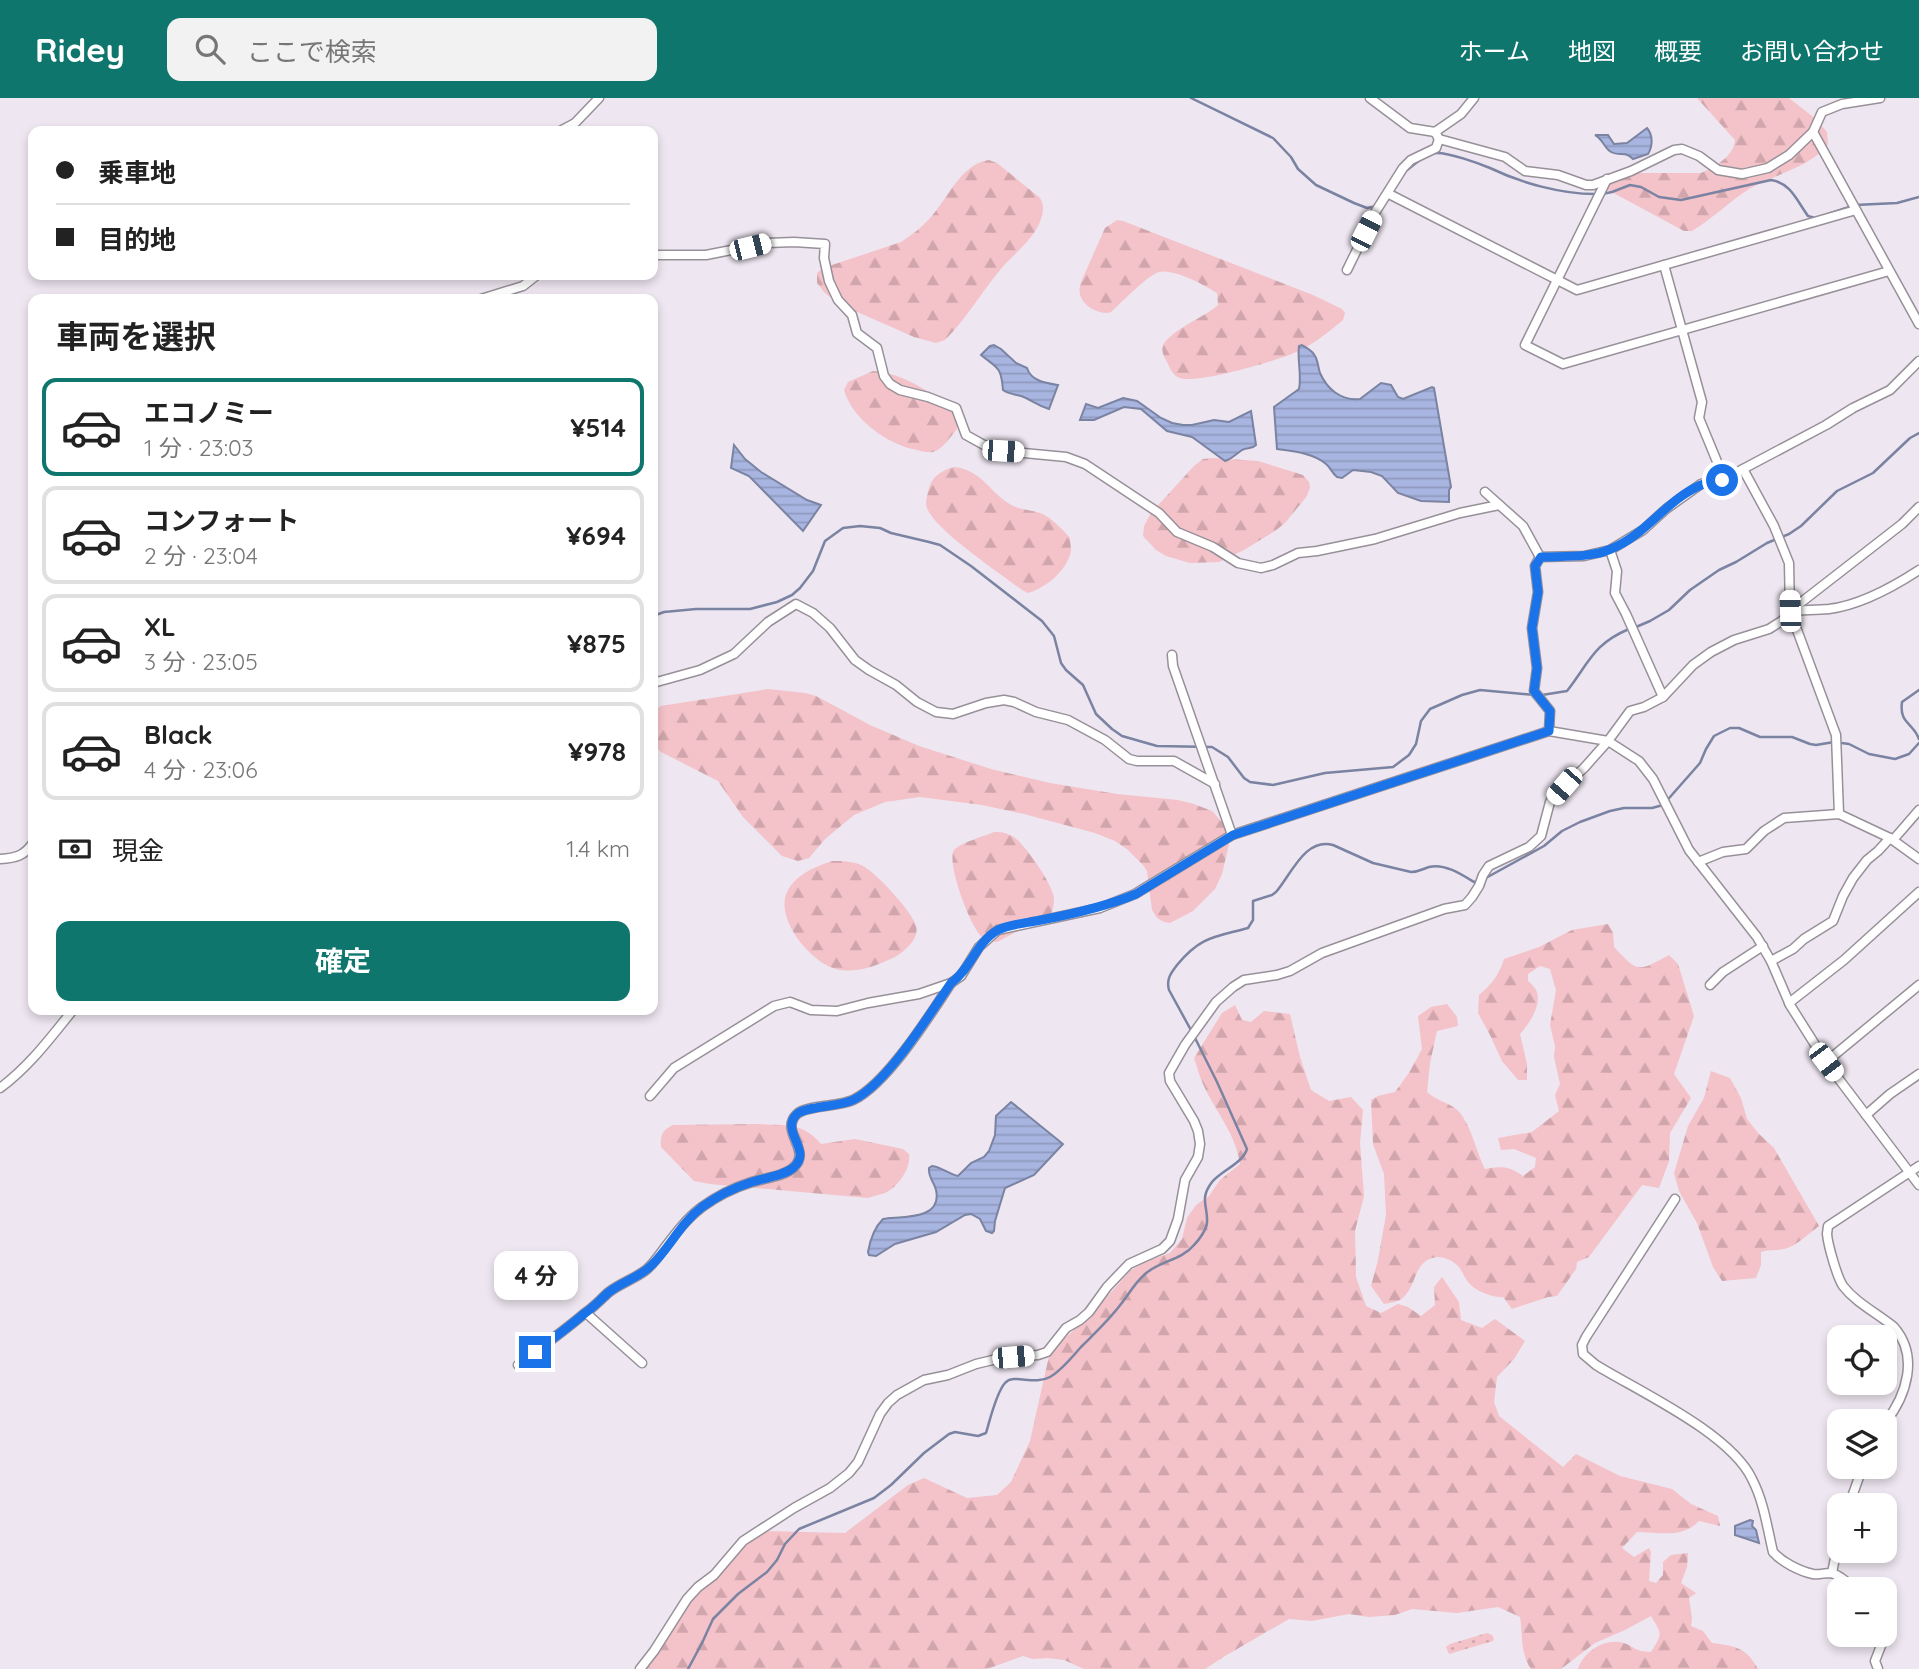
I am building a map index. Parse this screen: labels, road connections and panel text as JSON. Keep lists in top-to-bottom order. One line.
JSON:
{"page":{"header":"Ridey","search":"ここで検索","nav":["ホーム","地図","概要","お問い合わせ"],"banner":["乗車地","目的地"],"heading":"車両を選択","list":[{"name":"エコノミー","note":"1 分 · 23:03","value":"¥514"},{"name":"コンフォート","note":"2 分 · 23:04","value":"¥694"},{"name":"XL","note":"3 分 · 23:05","value":"¥875"},{"name":"Black","note":"4 分 · 23:06","value":"¥978"}],"pay":["現金","1.4 km"],"buttons":"確定","bubble":"4 分","map_buttons":["+","−"]}}
